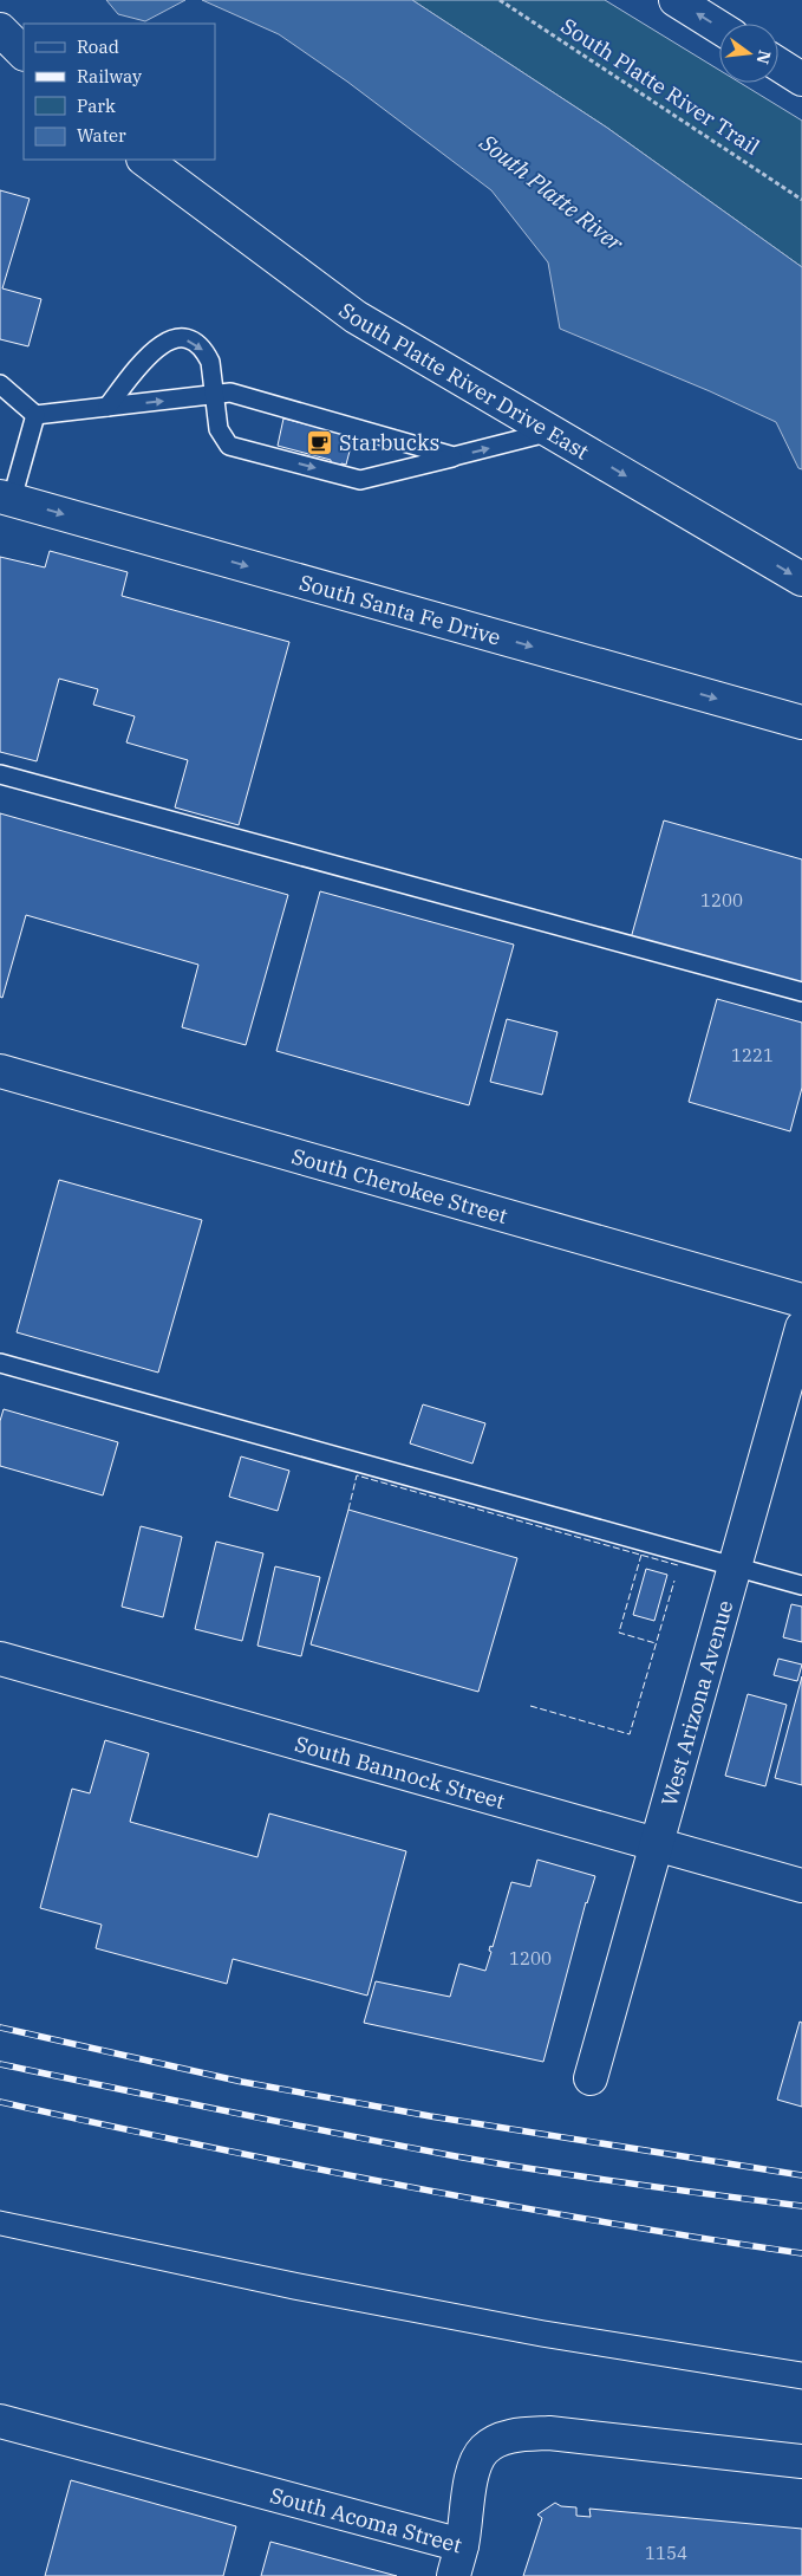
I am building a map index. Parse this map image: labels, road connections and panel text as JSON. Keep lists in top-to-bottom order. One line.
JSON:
{"streets":{"main road":["South Platte River Drive East","South Santa Fe Drive","South Cherokee Street","West Arizona Avenue","South Bannock Street","South Acoma Street"],"path":["South Platte River Trail"]},"crossings":[["West Arizona Avenue","South Bannock Street"]],"one_way":["South Platte River Drive East","South Santa Fe Drive"],"water":["South Platte River"],"places":{"cafe":["Starbucks"]},"house_numbers":["1200","1221","1200","1154"],"legend":["Road","Railway","Park","Water"],"north":"right"}
